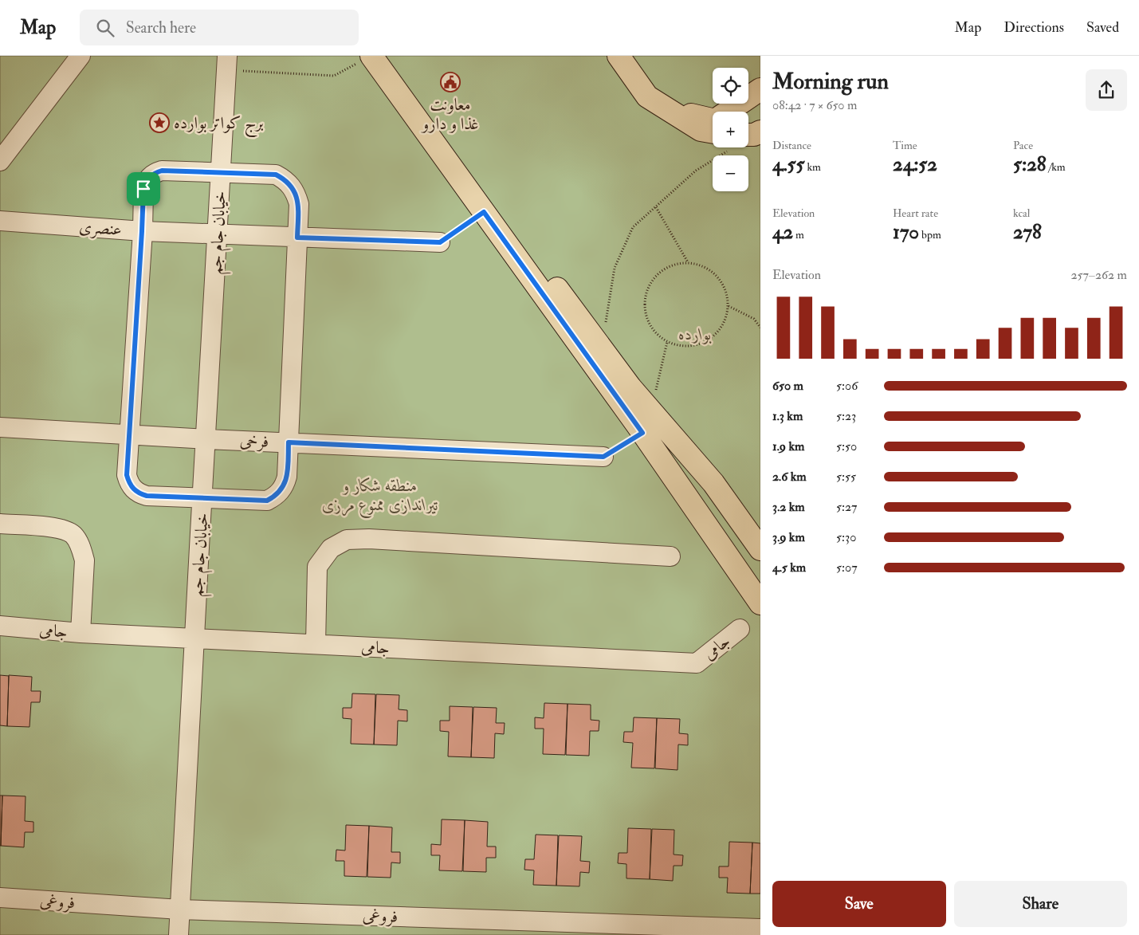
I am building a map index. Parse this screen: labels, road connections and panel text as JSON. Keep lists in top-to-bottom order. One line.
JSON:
{"streets":{"street":["عنصری","خیابان جام جم","فرخی","جامی","فروغی"]},"crossings":[["عنصری","خیابان جام جم"],["خیابان جام جم","فرخی"],["خیابان جام جم","جامی"],["خیابان جام جم","فروغی"]],"parks":["بوارده","منطقه شکار و تیراندازی ممنوع مرزی"],"places":{"public building":["معاونت غذا و دارو"],"place":["برج کواتر بوارده"]},"page":{"header":"Map","search":"Search here","nav":["Map","Directions","Saved"],"heading":["Morning run","08:42 · 7 × 650 m"],"map_buttons":["+","−"],"stats":[["Distance","4.55 km"],["Time","24:52"],["Pace","5:28 /km"],["Elevation","42 m"],["Heart rate","170 bpm"],["kcal","278"]],"chart":["Elevation","257–262 m"],"list":[{"name":"650 m","note":"5:06"},{"name":"1.3 km","note":"5:23"},{"name":"1.9 km","note":"5:50"},{"name":"2.6 km","note":"5:55"},{"name":"3.2 km","note":"5:27"},{"name":"3.9 km","note":"5:30"},{"name":"4.5 km","note":"5:07"}],"buttons":["Save","Share"]}}
